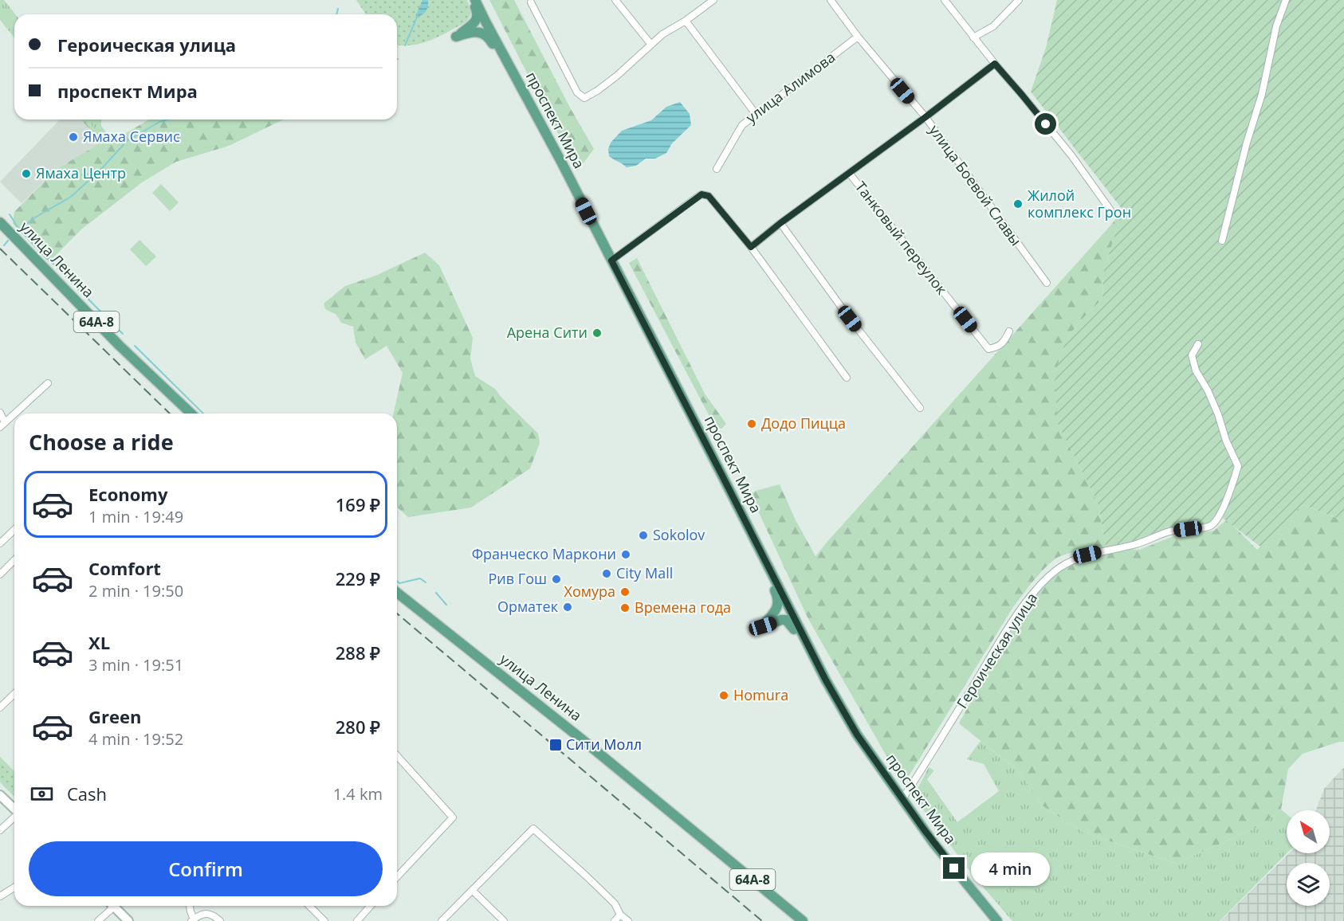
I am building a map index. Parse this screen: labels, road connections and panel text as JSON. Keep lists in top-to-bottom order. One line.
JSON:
{"streets":{"main road":["проспект Мира","улица Ленина","64А-8"],"street":["улица Алимова","улица Боевой Славы","Танковый переулок","Героическая улица"]},"crossings":[["улица Алимова","улица Боевой Славы"],["проспект Мира","Героическая улица"]],"places":{"other":["Ямаха Сервис","Ямаха Центр","Жилой комплекс Грон","Арена Сити","Додо Пицца","Sokolov","Франческо Маркони","City Mall","Рив Гош","Хомура","Орматек","Времена года","Homura"],"transit":["Сити Молл"]},"north":"top left","page":{"banner":["Героическая улица","проспект Мира"],"heading":"Choose a ride","list":[{"name":"Economy","note":"1 min · 19:49","value":"169 ₽"},{"name":"Comfort","note":"2 min · 19:50","value":"229 ₽"},{"name":"XL","note":"3 min · 19:51","value":"288 ₽"},{"name":"Green","note":"4 min · 19:52","value":"280 ₽"}],"pay":["Cash","1.4 km"],"buttons":"Confirm","bubble":"4 min"}}
